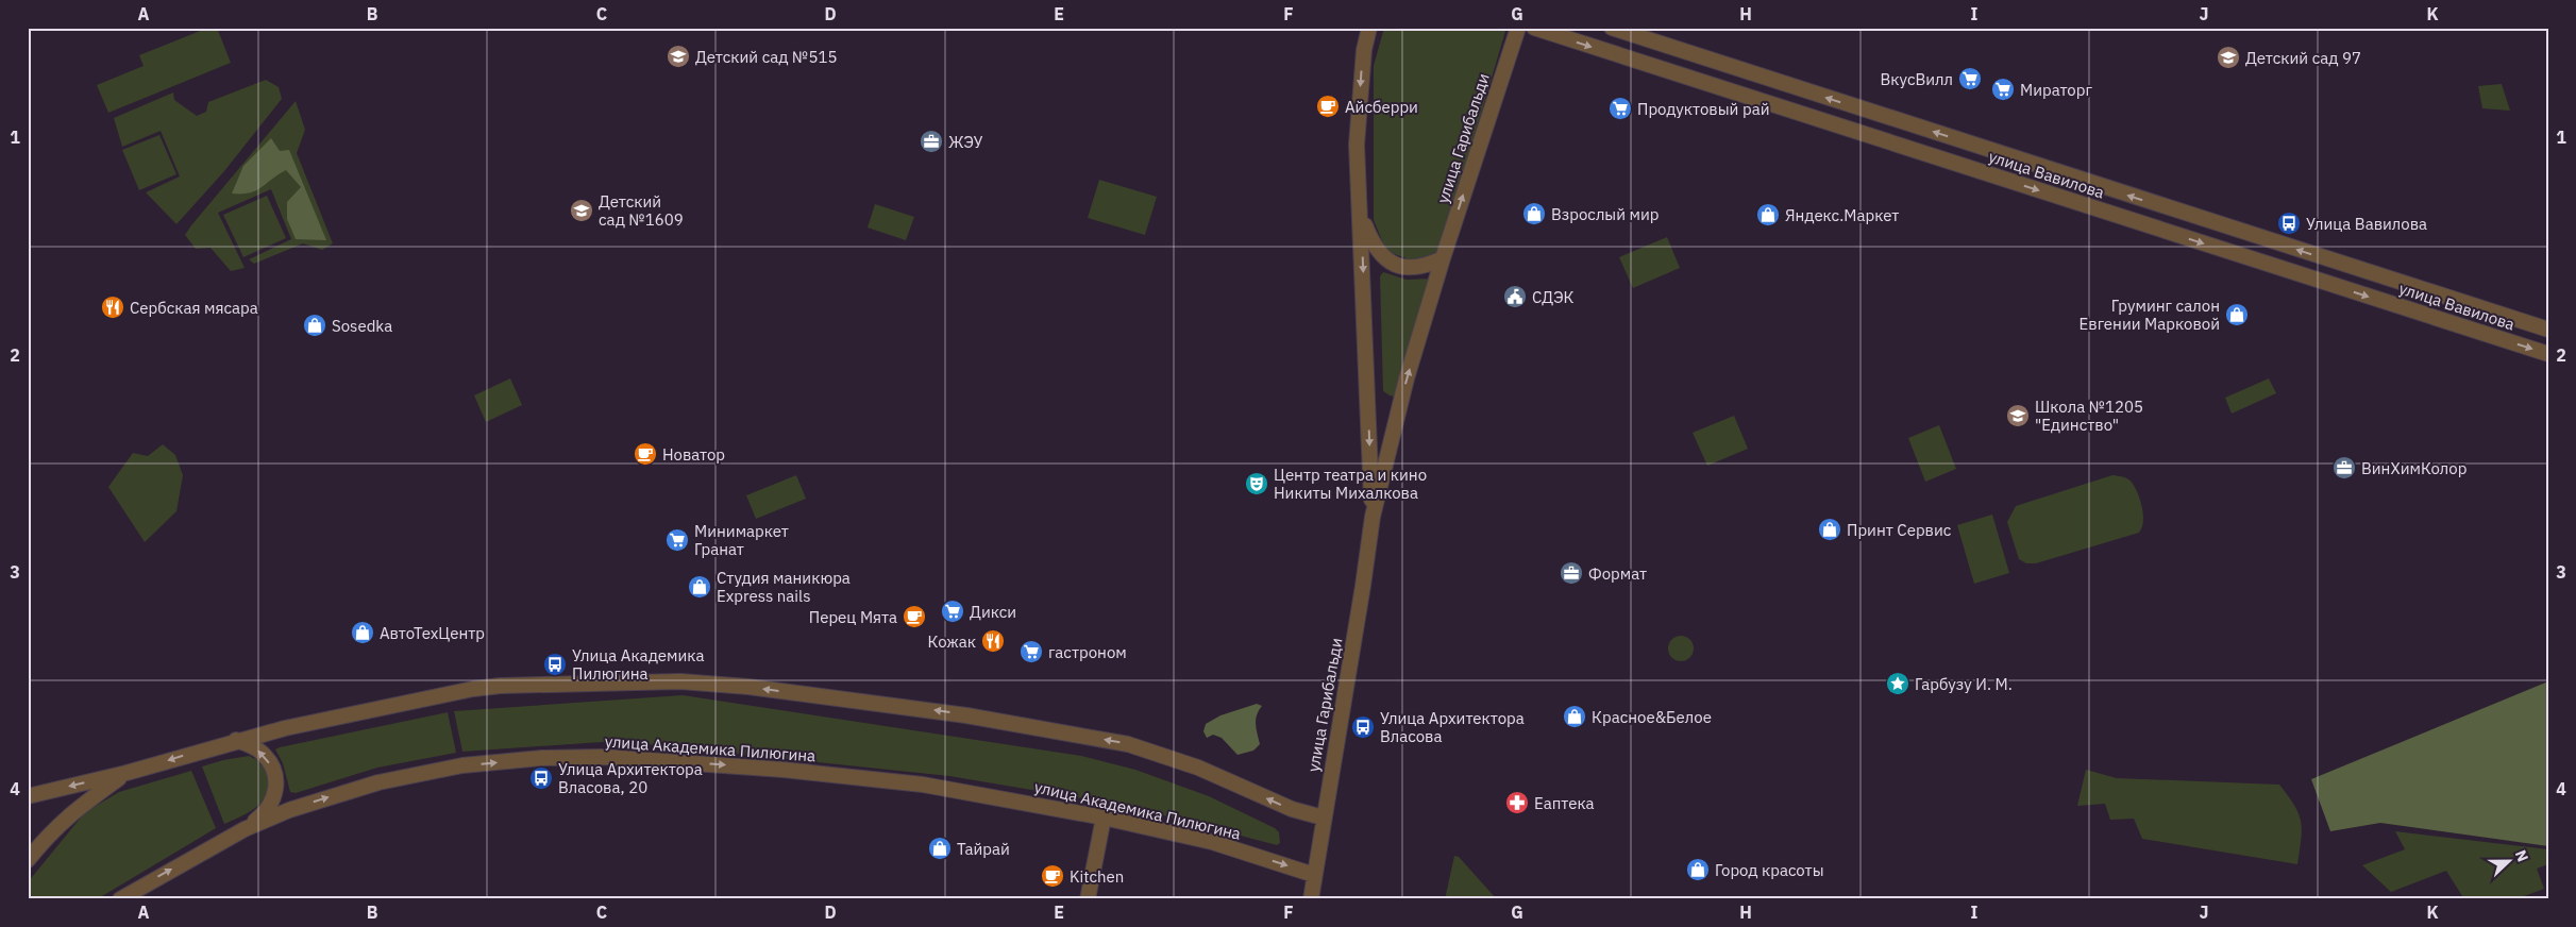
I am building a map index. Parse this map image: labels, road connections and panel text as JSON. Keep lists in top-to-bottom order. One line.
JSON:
{"streets":{"street":["улица Гарибальди","улица Вавилова","улица Академика Пилюгина"]},"crossings":[["улица Гарибальди","улица Академика Пилюгина"]],"places":{"school or university":["Детский сад №515","Детский сад 97","Детский сад №1609","Школа №1205 \"Единство\""],"supermarket":["ВкусВилл","Мираторг","Продуктовый рай","Минимаркет Гранат","Дикси","гастроном"],"cafe":["Айсберри","Новатор","Перец Мята","Kitchen"],"office":["ЖЭУ","ВинХимКолор","Формат"],"shop":["Взрослый мир","Яндекс.Маркет","Груминг салон Евгении Марковой","Sosedka","Принт Сервис","Студия маникюра Express nails","АвтоТехЦентр","Красное&Белое","Тайрай","Город красоты"],"bus stop":["Улица Вавилова","Улица Академика Пилюгина","Улица Архитектора Власова","Улица Архитектора Власова, 20"],"public building":["СДЭК"],"restaurant":["Сербская мясара","Кожак"],"theatre":["Центр театра и кино Никиты Михалкова"],"place":["Гарбузу И. М."],"pharmacy":["Еаптека"]},"north":"right","grid":{"columns":["A","B","C","D","E","F","G","H","I","J","K"],"rows":["1","2","3","4"]}}
